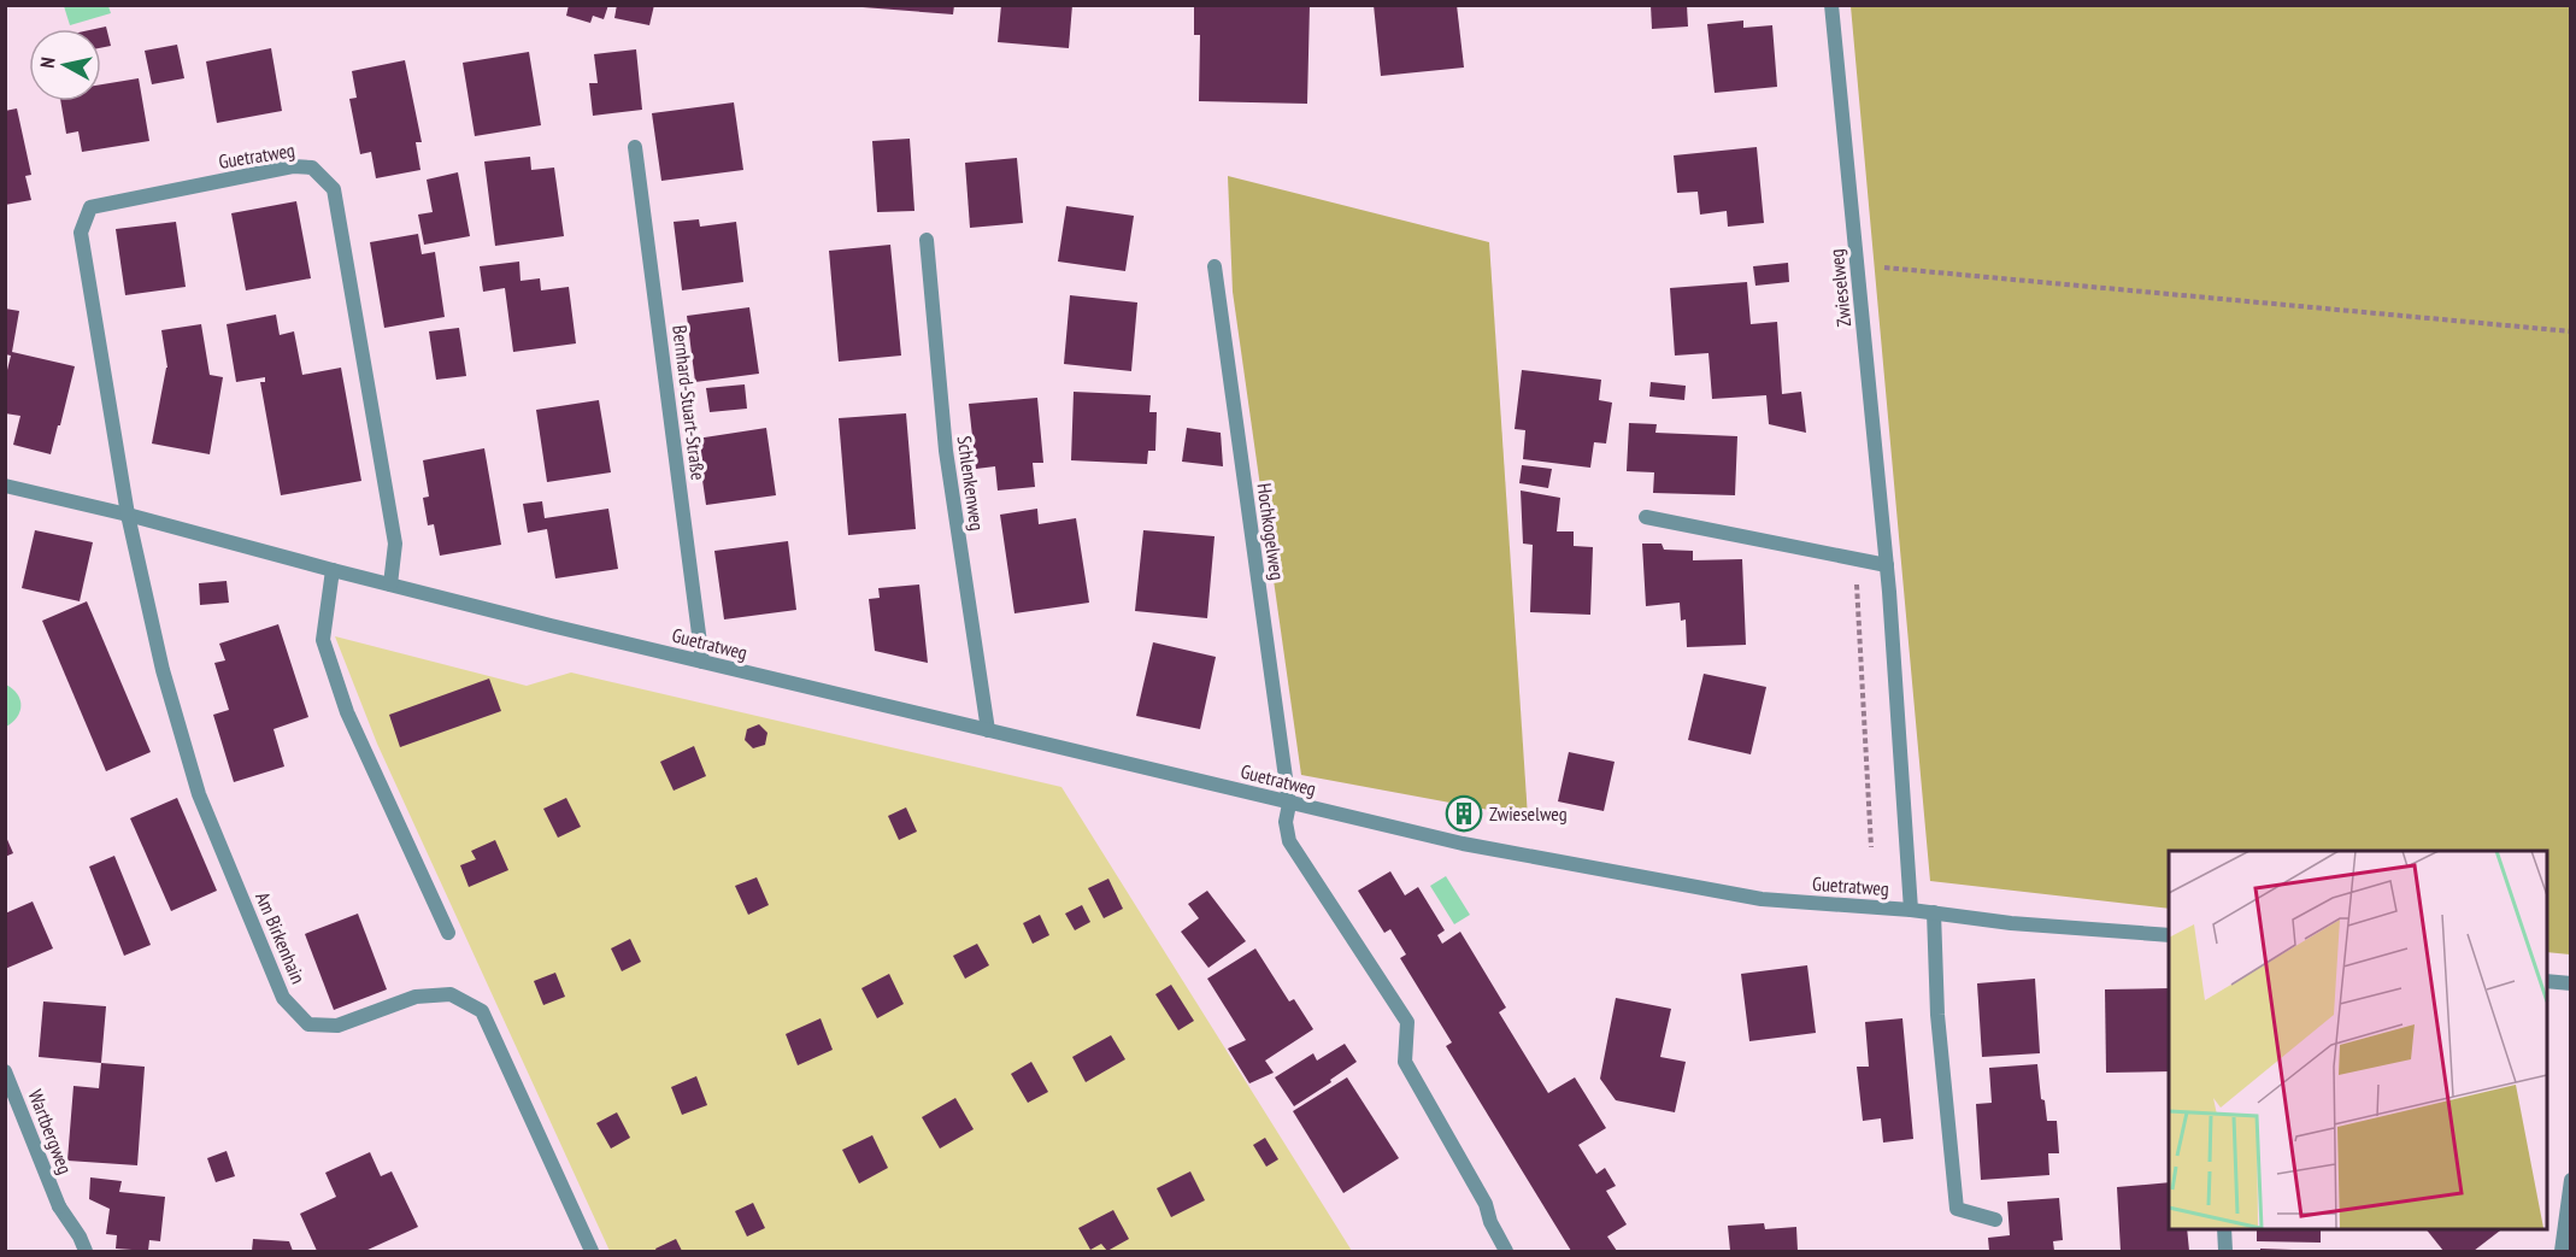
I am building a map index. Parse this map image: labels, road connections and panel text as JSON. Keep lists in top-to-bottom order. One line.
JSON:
{"streets":{"street":["Guetratweg","Zwieselweg","Bernhard-Stuart-Straße","Schlenkenweg","Hochkogelweg","Am Birkenhain","Wartbergweg"]},"crossings":[["Guetratweg","Zwieselweg"],["Guetratweg","Bernhard-Stuart-Straße"],["Guetratweg","Schlenkenweg"],["Guetratweg","Hochkogelweg"],["Guetratweg","Am Birkenhain"]],"places":{"building":["Zwieselweg"]},"north":"left"}
